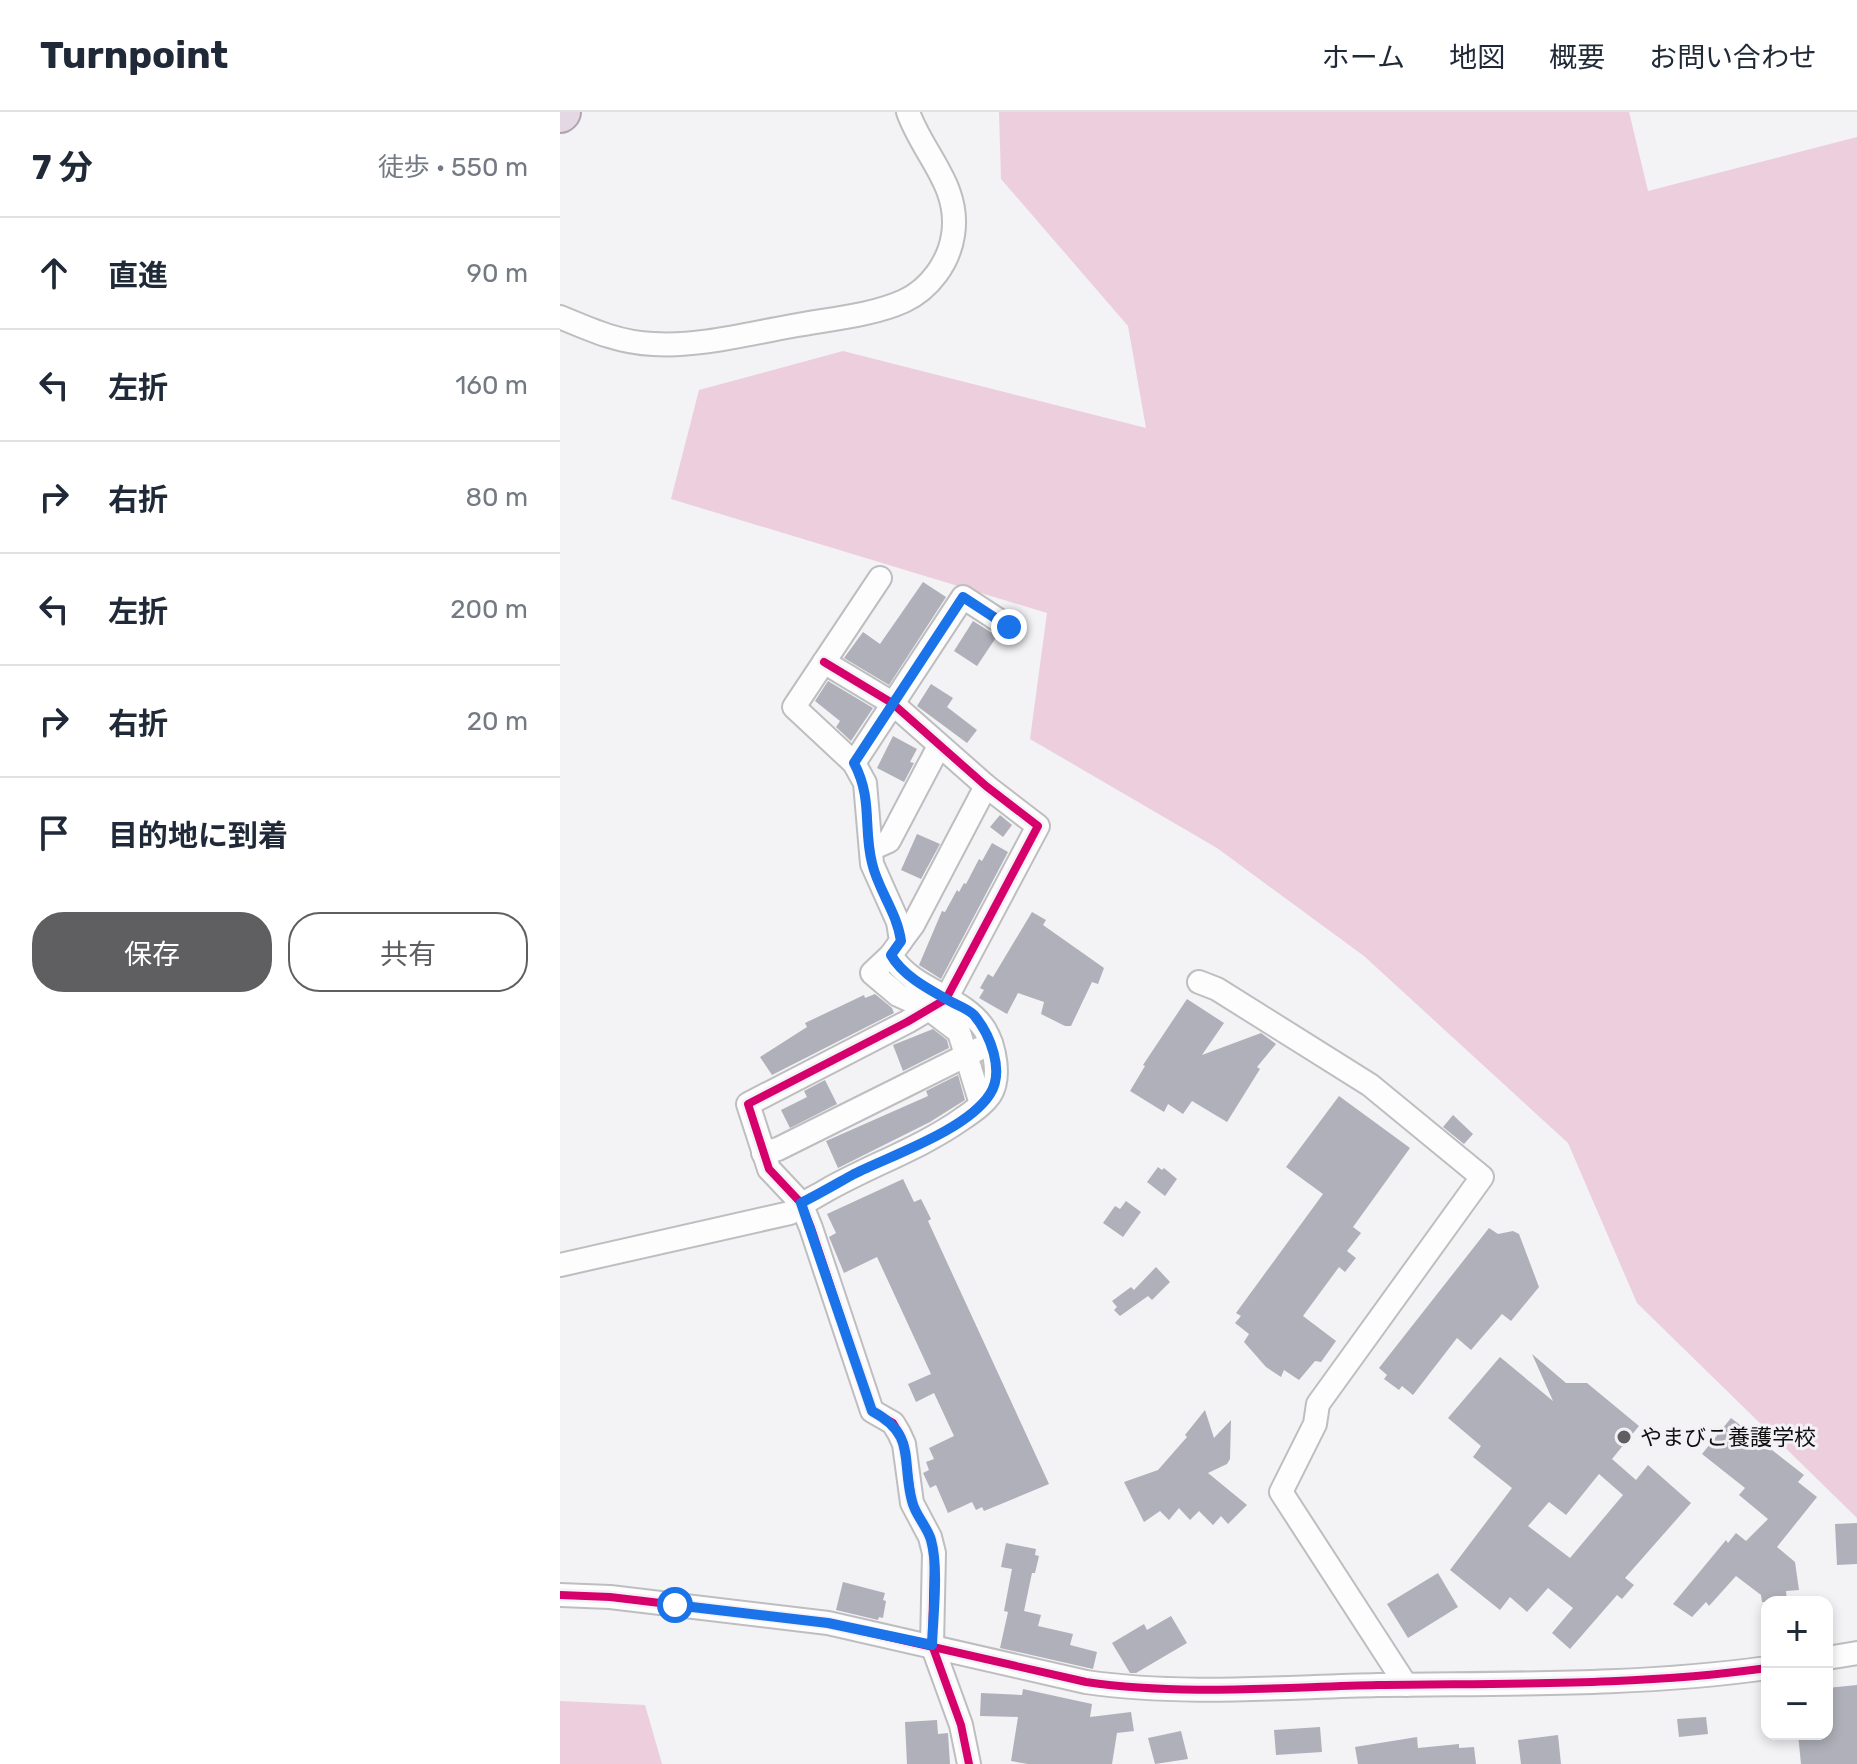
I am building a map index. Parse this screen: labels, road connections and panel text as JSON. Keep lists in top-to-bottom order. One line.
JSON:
{"places":["やまびこ養護学校"],"page":{"header":"Turnpoint","nav":["ホーム","地図","概要","お問い合わせ"],"heading":["7 分","徒歩 · 550 m"],"list":[["直進","90 m"],["左折","160 m"],["右折","80 m"],["左折","200 m"],["右折","20 m"],"目的地に到着"],"buttons":["保存","共有"],"map_buttons":["+","−"]}}
